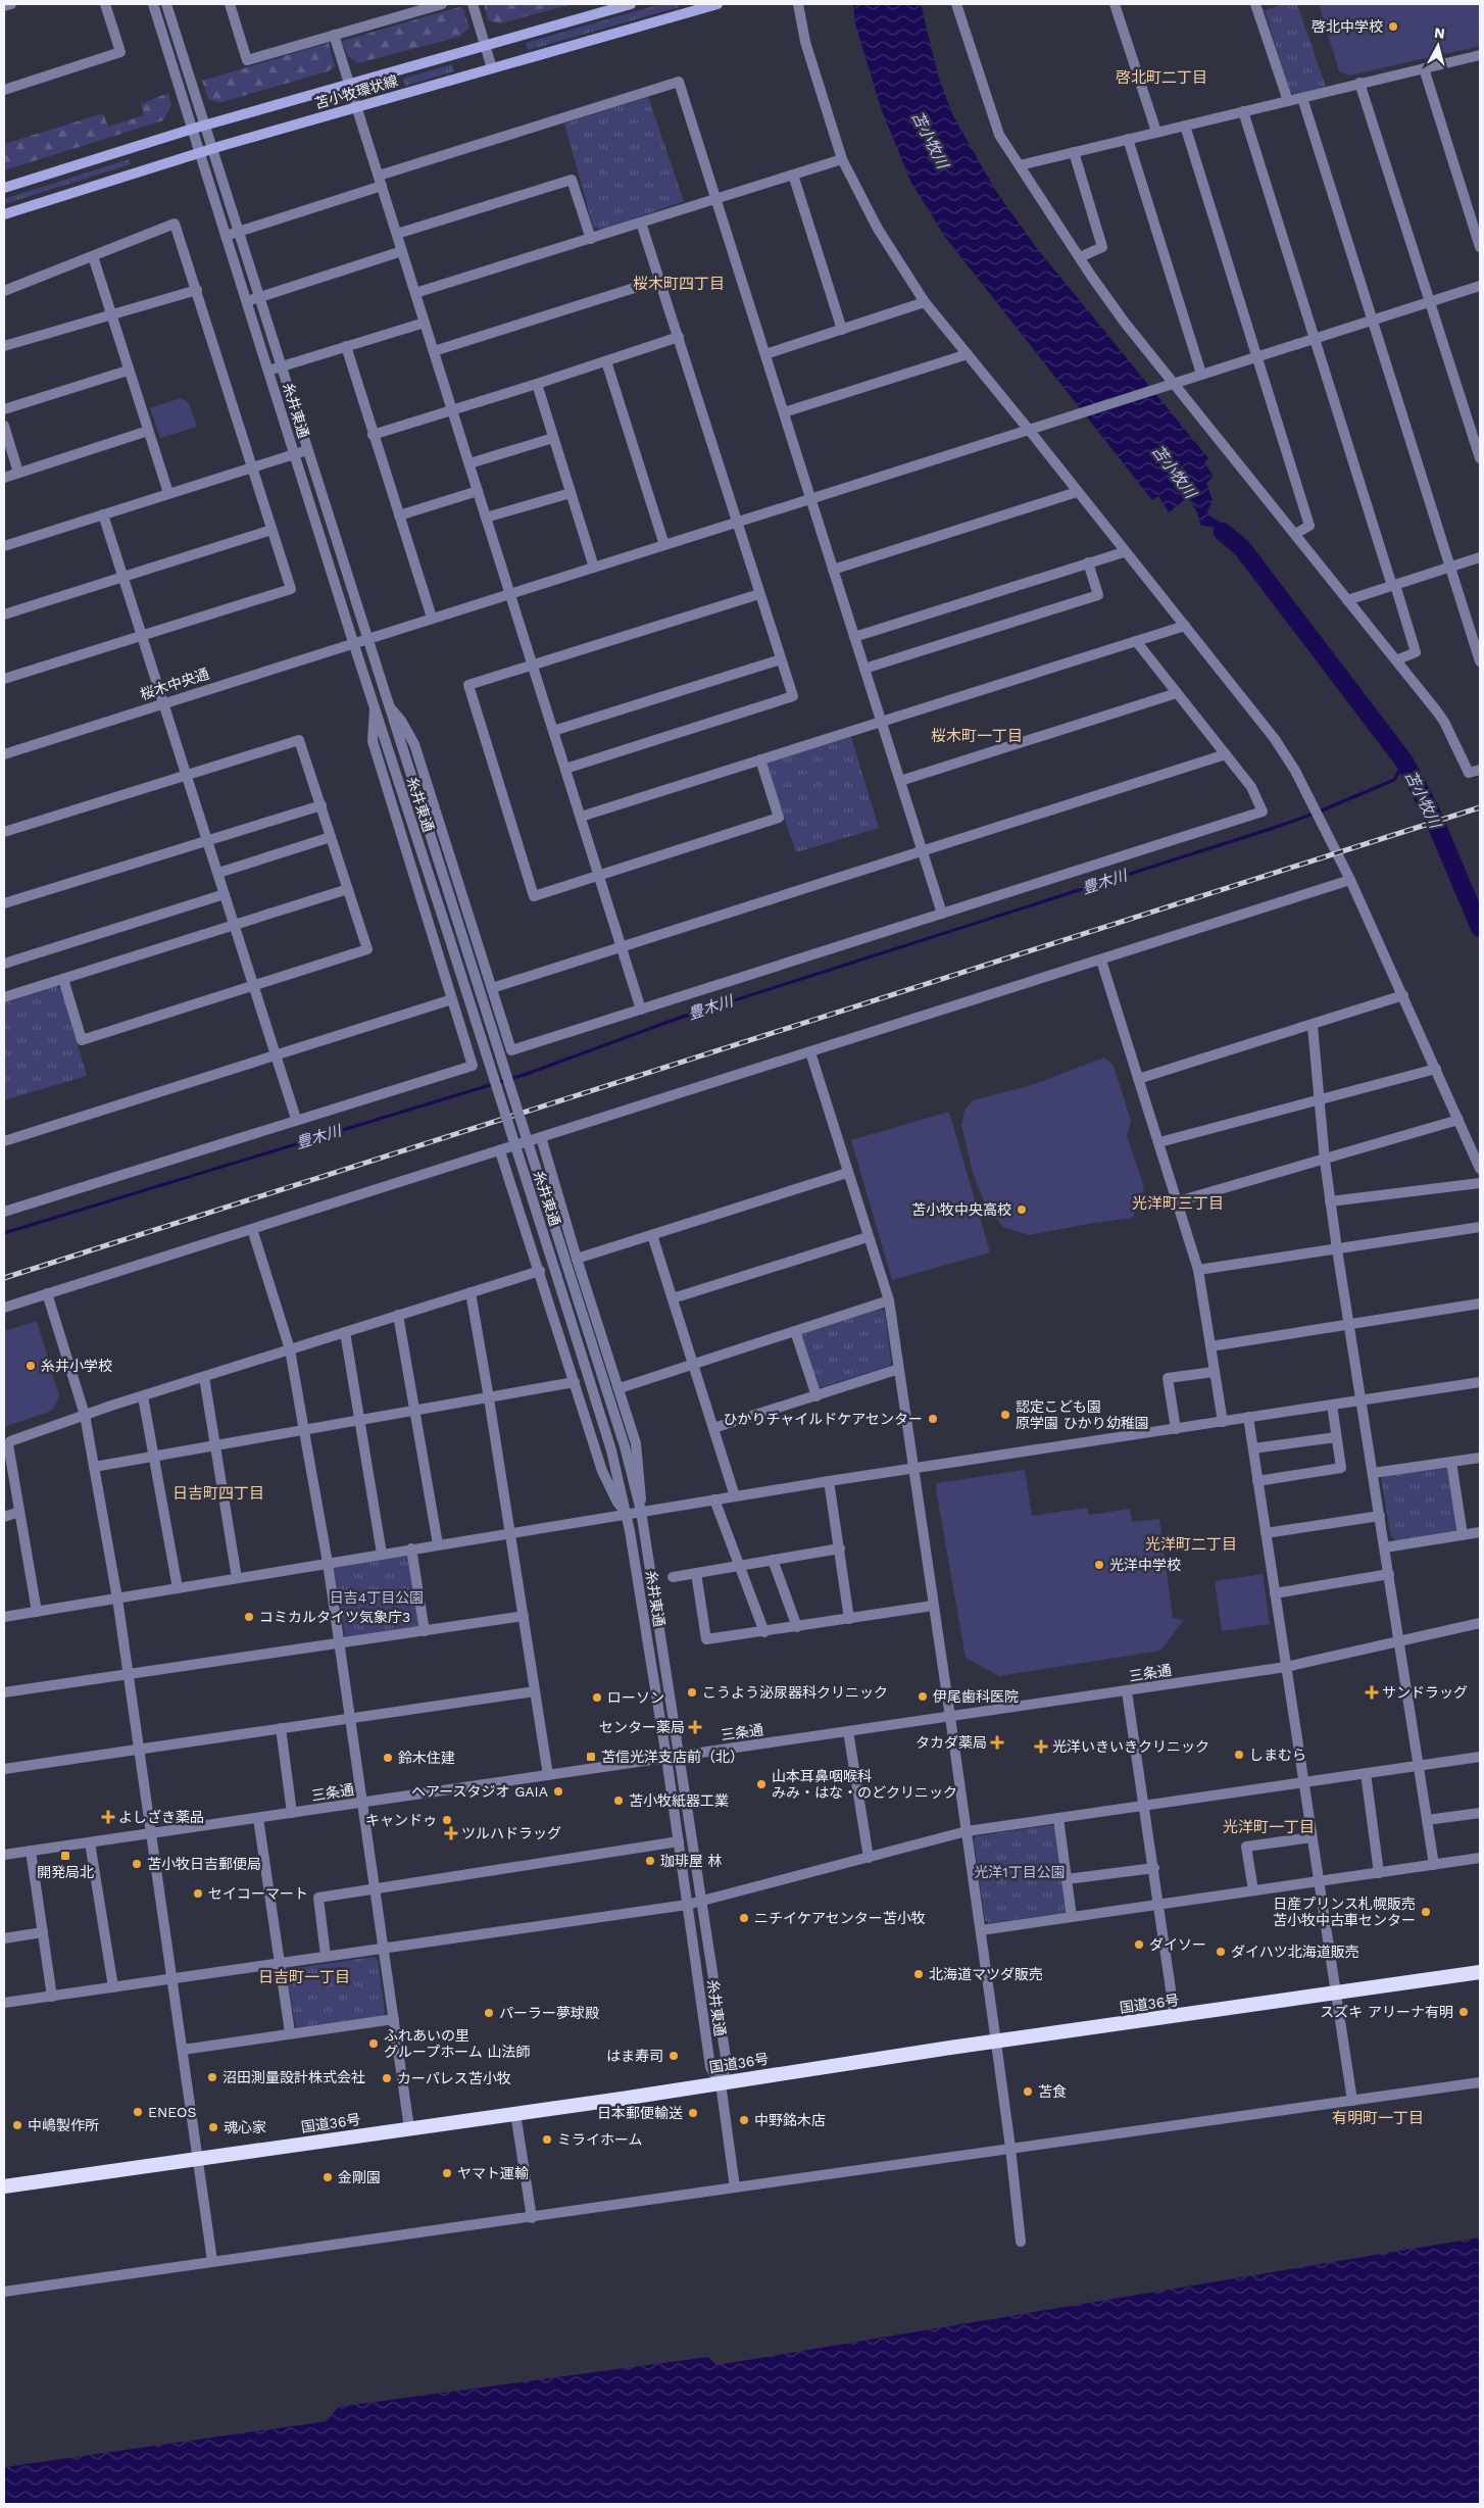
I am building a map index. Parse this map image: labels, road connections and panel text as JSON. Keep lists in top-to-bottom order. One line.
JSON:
{"streets":{"highway":["国道36号"],"main road":["苫小牧環状線"],"street":["糸井東通","桜木中央通","三条通"]},"crossings":[["苫小牧環状線","糸井東通"],["糸井東通","桜木中央通"],["糸井東通","三条通"],["糸井東通","国道36号"]],"districts":["啓北町二丁目","桜木町四丁目","桜木町一丁目","光洋町三丁目","日吉町四丁目","光洋町二丁目","光洋町一丁目","日吉町一丁目","有明町一丁目"],"water":["苫小牧川","豊木川"],"parks":["日吉4丁目公園","光洋1丁目公園"],"places":{"other":["啓北中学校","苫小牧中央高校","糸井小学校","認定こども園 原学園 ひかり幼稚園","ひかりチャイルドケアセンター","光洋中学校","コミカルタイツ気象庁3","こうよう泌尿器科クリニック","伊尾歯科医院","ローソン","しまむら","鈴木住建","山本耳鼻咽喉科 みみ・はな・のどクリニック","ヘアースタジオ GAIA","苫小牧紙器工業","キャンドゥ","珈琲屋 林","苫小牧日吉郵便局","セイコーマート","日産プリンス札幌販売 苫小牧中古車センター","ニチイケアセンター苫小牧","ダイソー","ダイハツ北海道販売","北海道マツダ販売","スズキ アリーナ有明","パーラー夢球殿","ふれあいの里 グループホーム 山法師","はま寿司","沼田測量設計株式会社","カーパレス苫小牧","苫食","ENEOS","日本郵便輸送","中野銘木店","中嶋製作所","魂心家","ミライホーム","ヤマト運輸","金剛園"],"health":["サンドラッグ","センター薬局","タカダ薬局","光洋いきいきクリニック","よしざき薬品","ツルハドラッグ"],"transit":["苫信光洋支店前（北）","開発局北"]},"north":"top"}
